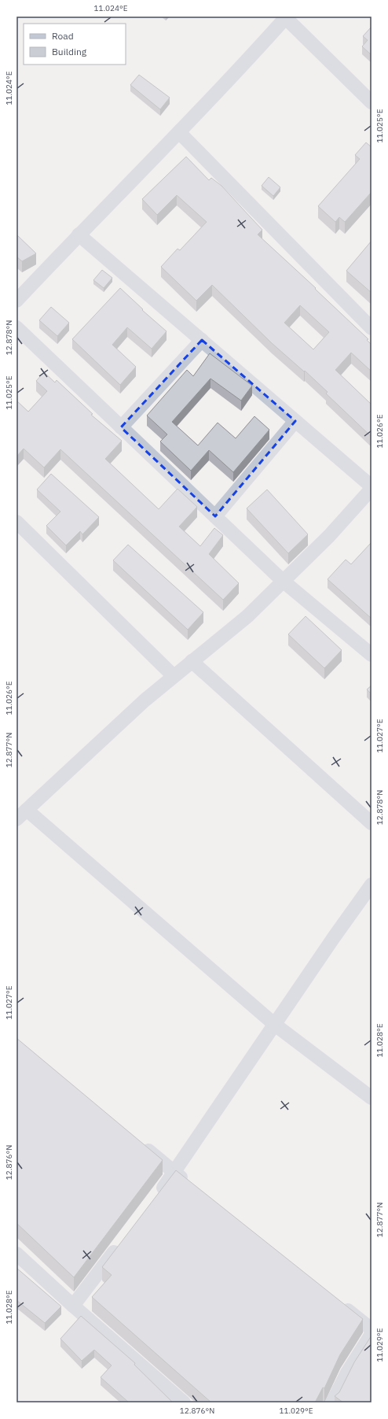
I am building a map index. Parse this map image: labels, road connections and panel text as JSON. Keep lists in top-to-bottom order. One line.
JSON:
{"legend":["Road","Building"],"coordinates":["11.024°E","11.025°E","12.878°N","11.026°E","11.027°E","12.877°N","11.028°E","12.876°N","11.029°E"]}
